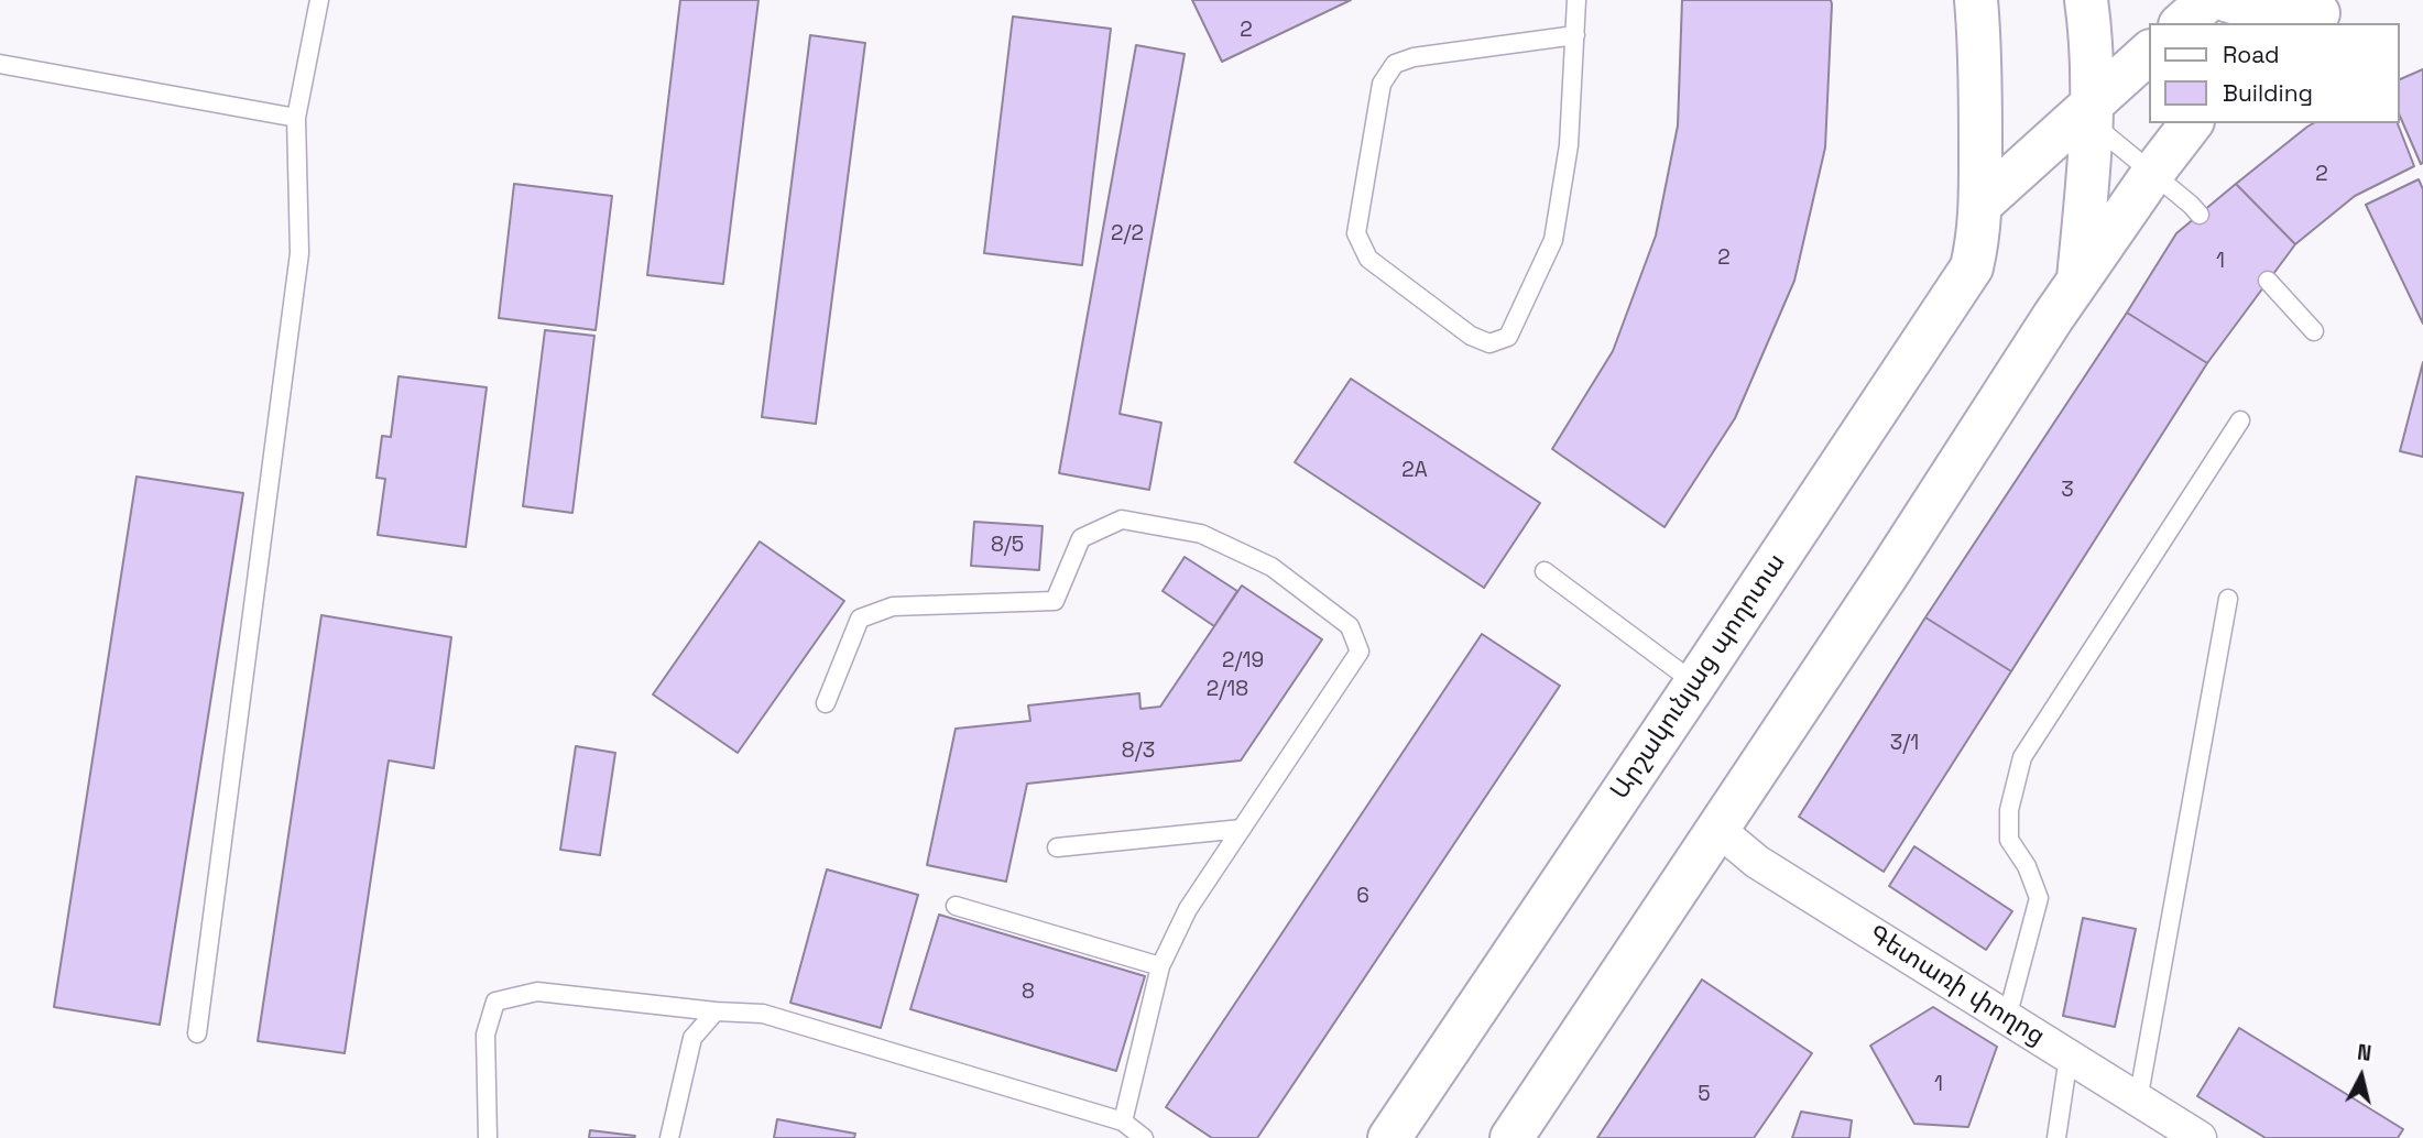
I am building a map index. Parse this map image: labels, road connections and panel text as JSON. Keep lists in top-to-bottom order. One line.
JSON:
{"streets":{"main road":["Արշակունյաց պողոտա"],"street":["Գետառի փողոց"]},"house_numbers":["2","2","2/2","2","1","2A","3","8/5","2/19","2/18","3/1","8/3","6","8","1","5"],"legend":["Road","Building"],"north":"top"}
